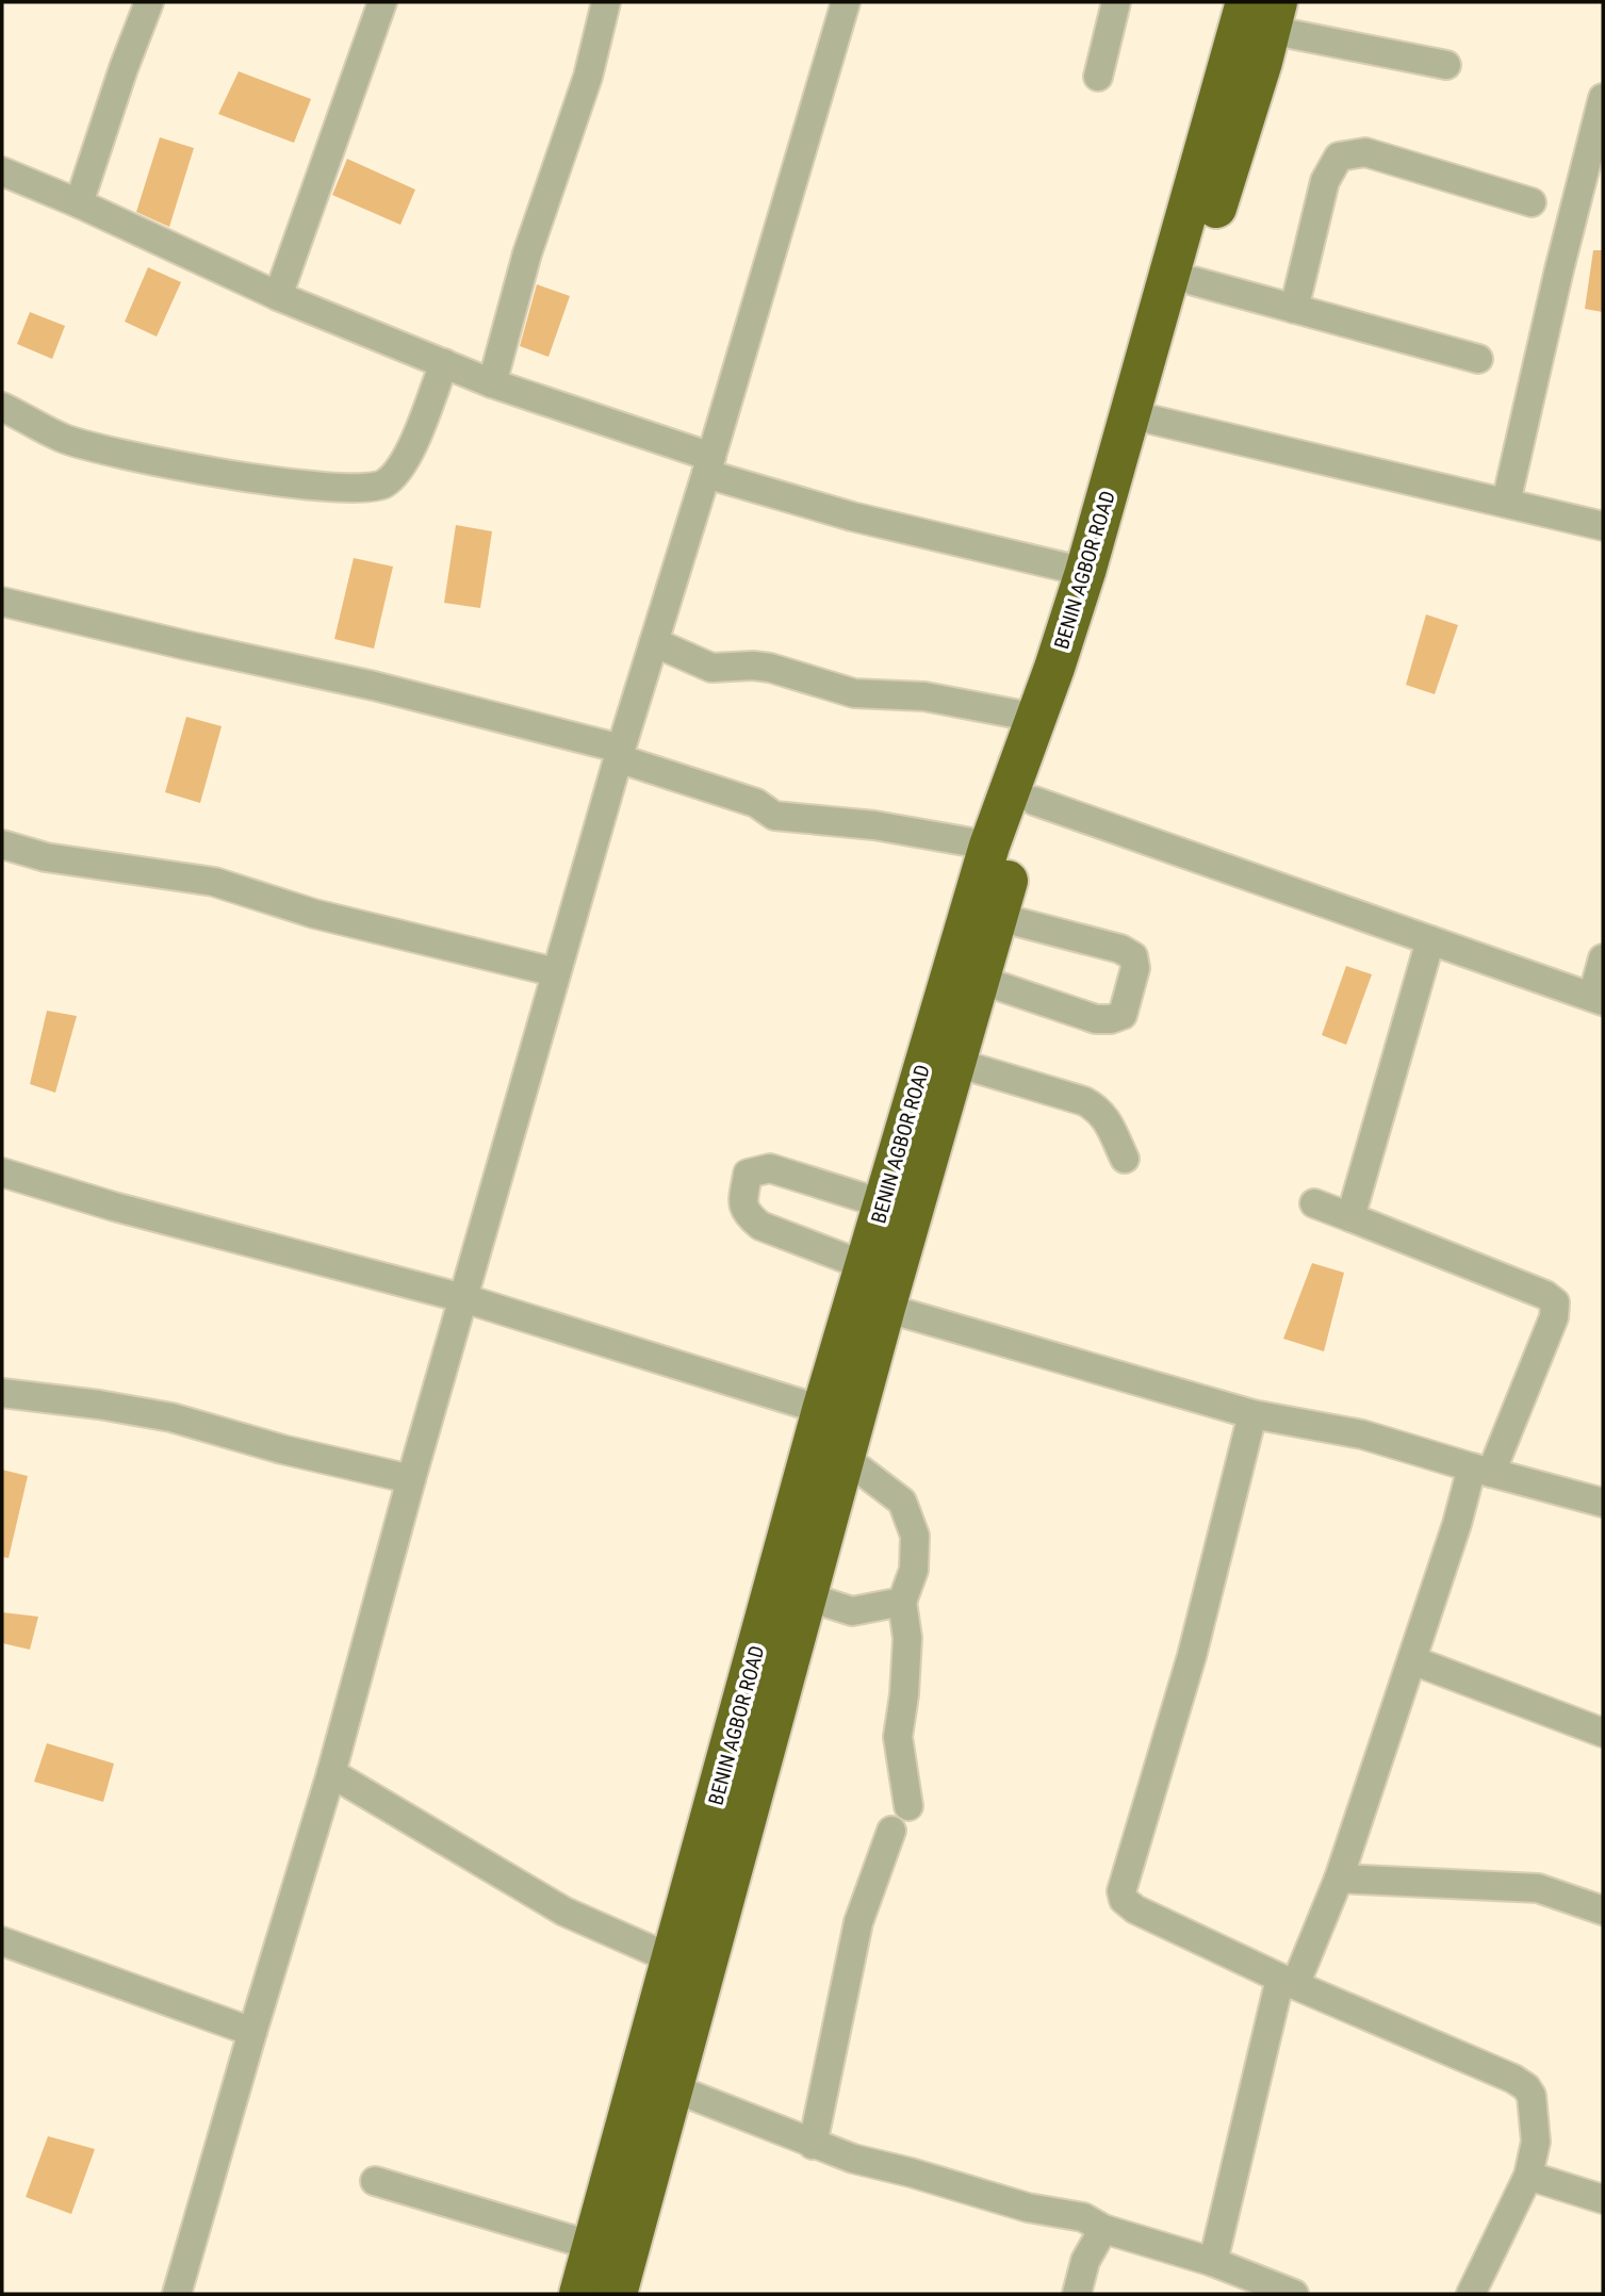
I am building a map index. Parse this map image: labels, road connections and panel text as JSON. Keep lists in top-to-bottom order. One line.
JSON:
{"streets":{"highway":["BENIN AGBOR ROAD"]}}
